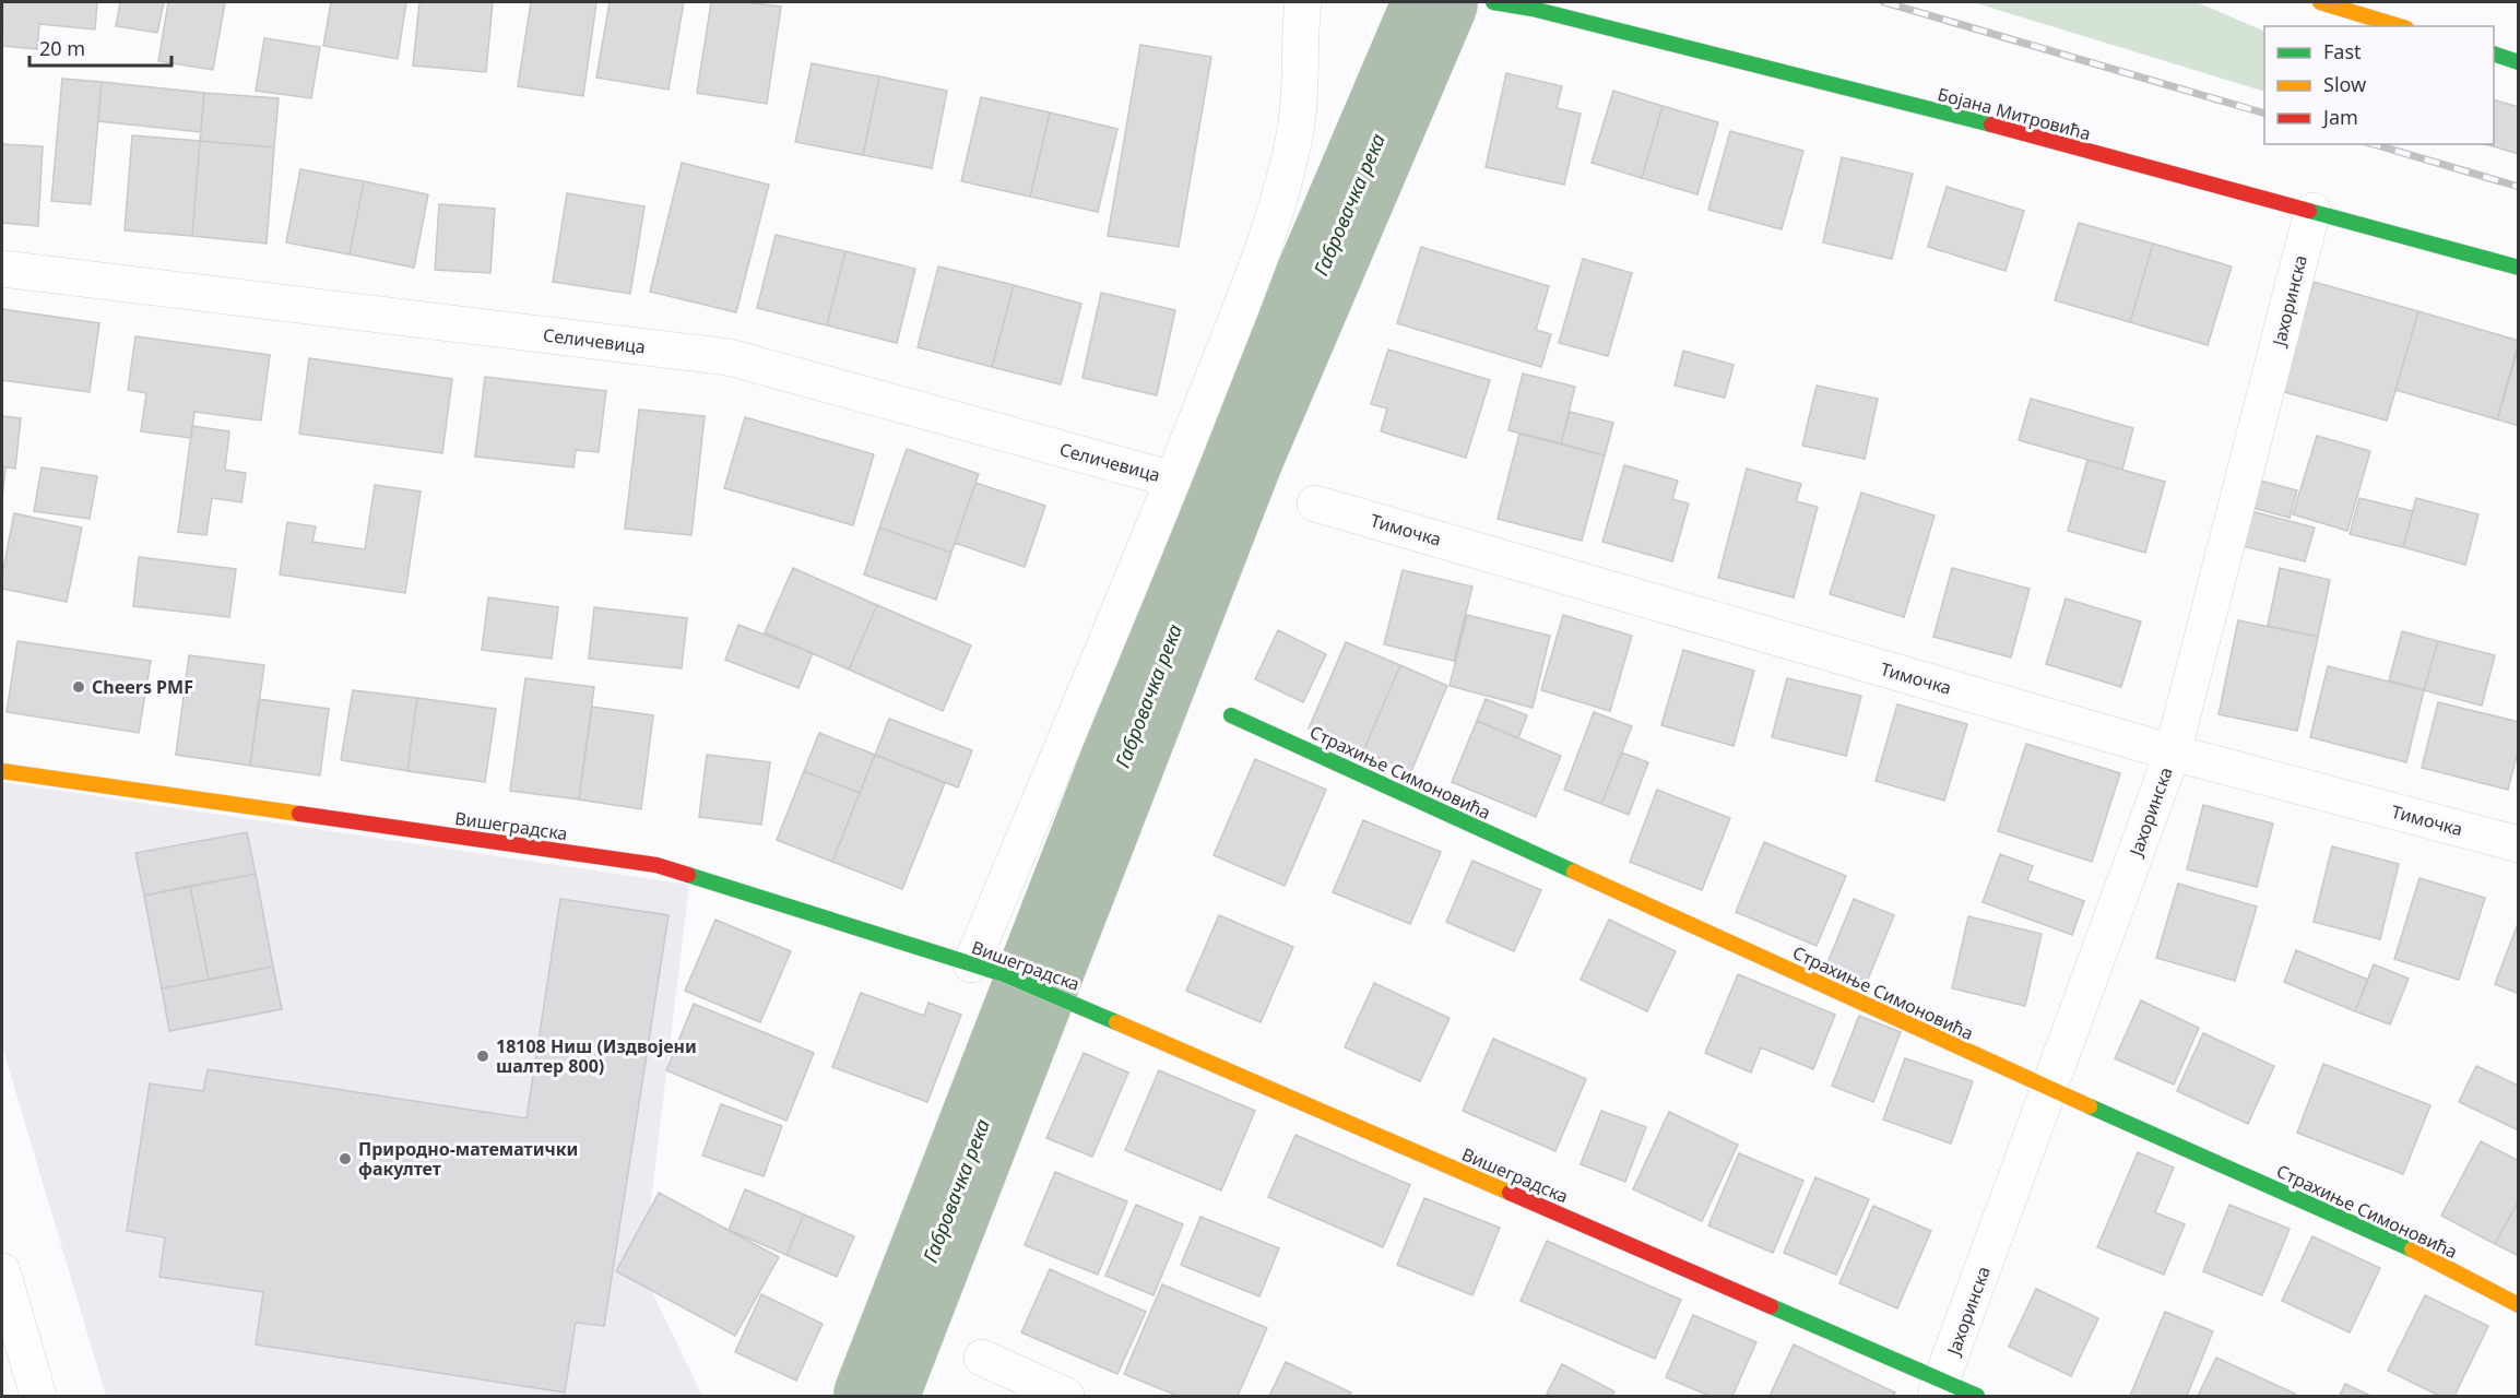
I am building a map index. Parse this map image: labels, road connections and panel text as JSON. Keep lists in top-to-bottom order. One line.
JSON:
{"streets":{"street":["Бојана Митровића","Јахоринска","Селичевица","Тимочка","Страхиње Симоновића","Вишеградска"]},"crossings":[["Бојана Митровића","Јахоринска"],["Јахоринска","Тимочка"],["Јахоринска","Страхиње Симоновића"],["Јахоринска","Вишеградска"],["Селичевица","Вишеградска"]],"water":["Габровачка река"],"places":["Cheers PMF","18108 Ниш (Издвојени шалтер 800)","Природно-математички факултет"],"legend":["Fast","Slow","Jam"],"scale_bar":"20 m"}
